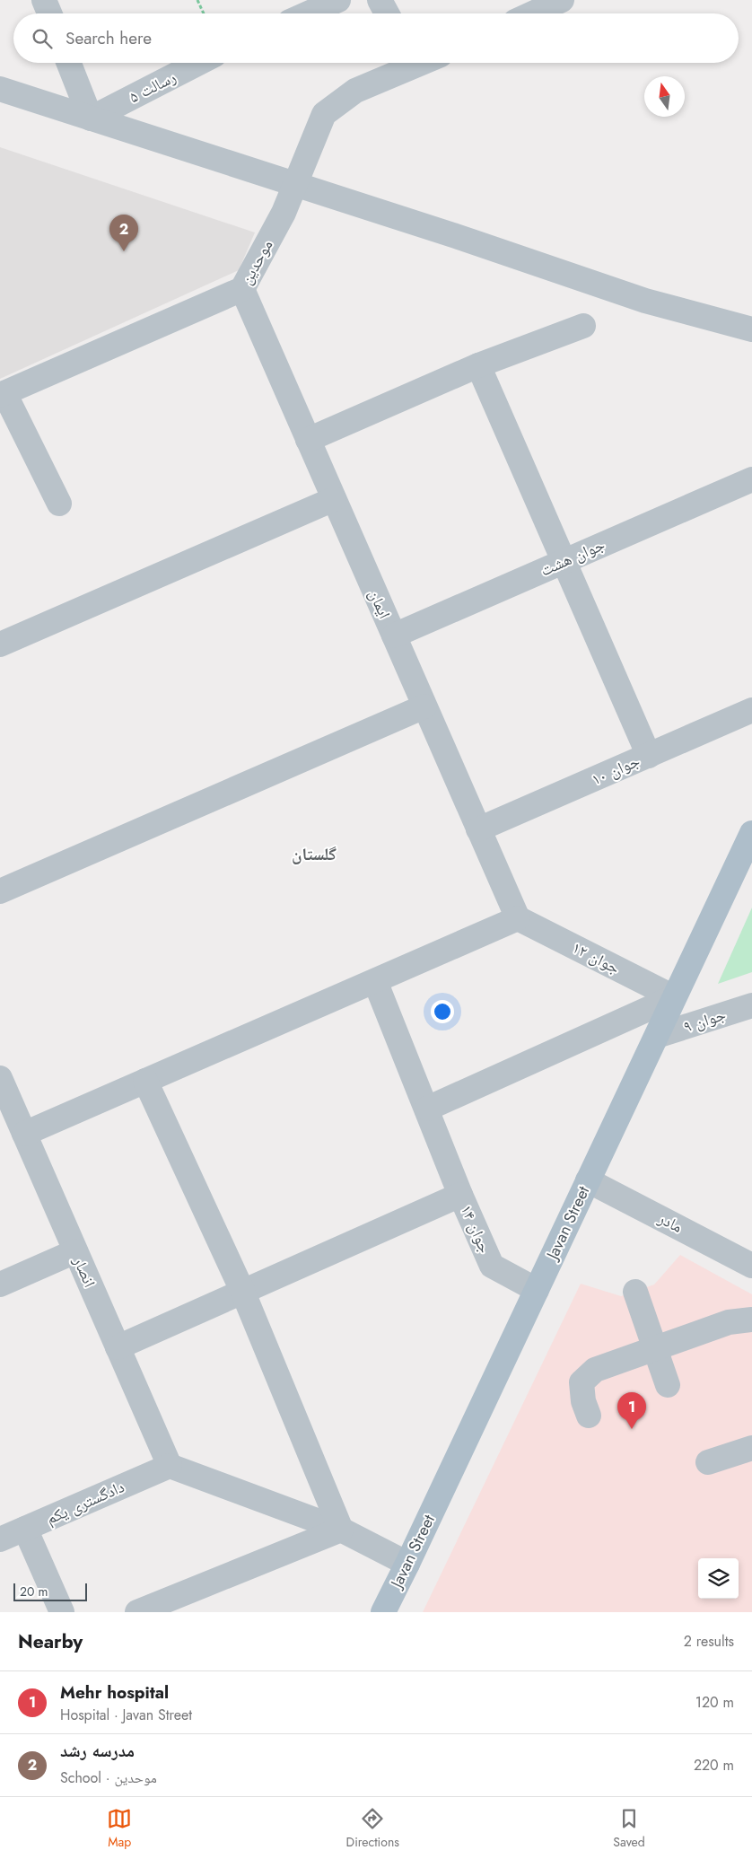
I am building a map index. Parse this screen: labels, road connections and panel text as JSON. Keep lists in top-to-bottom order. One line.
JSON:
{"streets":{"main road":["Javan Street"],"street":["رسالت ۵","موحدین","جوان هشت","ایمان","جوان ۱۰","جوان ۱۲","جوان ۹","مادر","جوان ۱۴","انصار","دادگستری یکم"]},"crossings":[["موحدین","ایمان"],["جوان هشت","ایمان"],["ایمان","جوان ۱۰"],["ایمان","جوان ۱۲"],["جوان ۱۲","Javan Street"],["جوان ۹","Javan Street"],["Javan Street","مادر"],["Javan Street","جوان ۱۴"],["انصار","دادگستری یکم"]],"districts":["گلستان"],"scale_bar":"20 m","north":"top","page":{"search":"Search here","pins":["2","1"],"scale":"20 m","heading":["Nearby","2 results"],"list":[{"mark":"1","name":"Mehr hospital","note":"Hospital · Javan Street","value":"120 m"},{"mark":"2","name":"مدرسه رشد","note":"School · موحدین","value":"220 m"}],"nav":["Map","Directions","Saved"]}}
